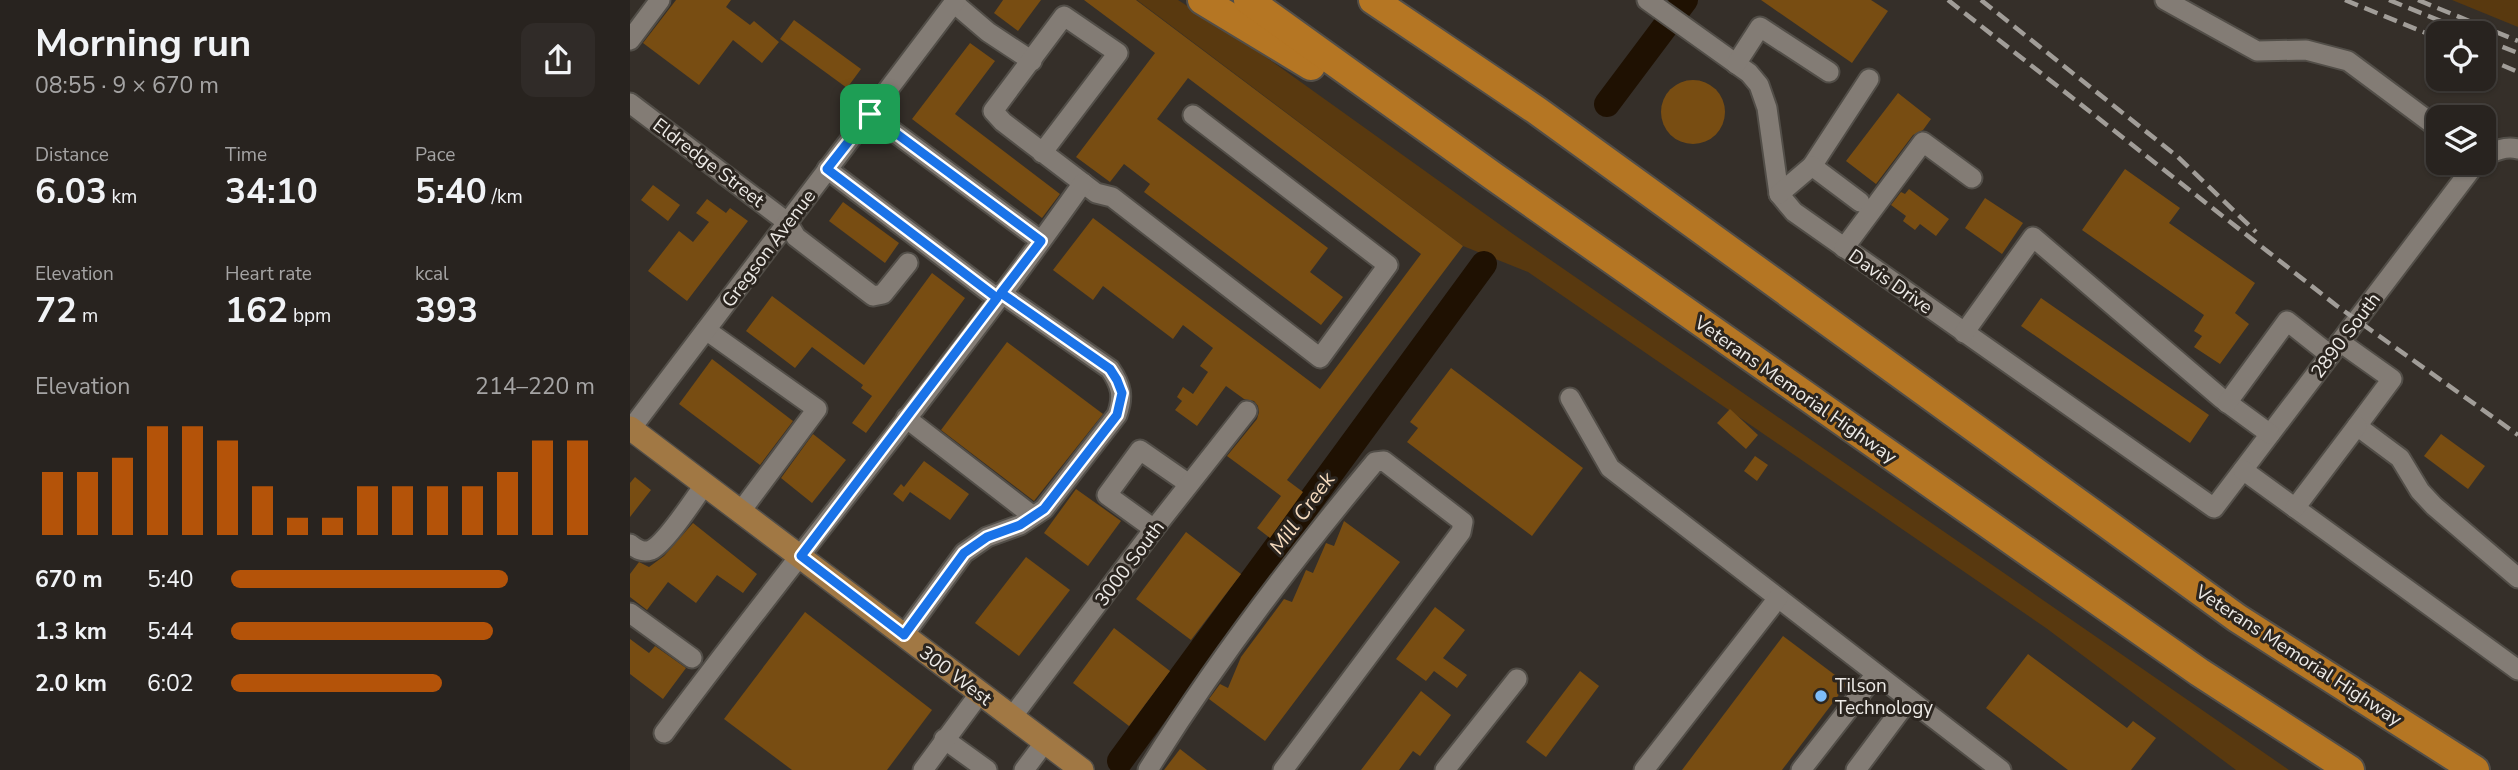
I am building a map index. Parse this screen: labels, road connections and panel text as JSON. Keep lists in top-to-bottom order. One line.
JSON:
{"streets":{"highway":["Veterans Memorial Highway"],"main road":["300 West"],"street":["Eldredge Street","Gregson Avenue","Davis Drive","2890 South","3000 South"]},"crossings":[["Eldredge Street","Gregson Avenue"],["Gregson Avenue","300 West"],["Davis Drive","2890 South"],["3000 South","300 West"]],"water":["Mill Creek"],"places":["Tilson Technology"],"page":{"heading":["Morning run","08:55 · 9 × 670 m"],"stats":[["Distance","6.03 km"],["Time","34:10"],["Pace","5:40 /km"],["Elevation","72 m"],["Heart rate","162 bpm"],["kcal","393"]],"chart":["Elevation","214–220 m"],"list":[{"name":"670 m","note":"5:40"},{"name":"1.3 km","note":"5:44"},{"name":"2.0 km","note":"6:02"}]}}
